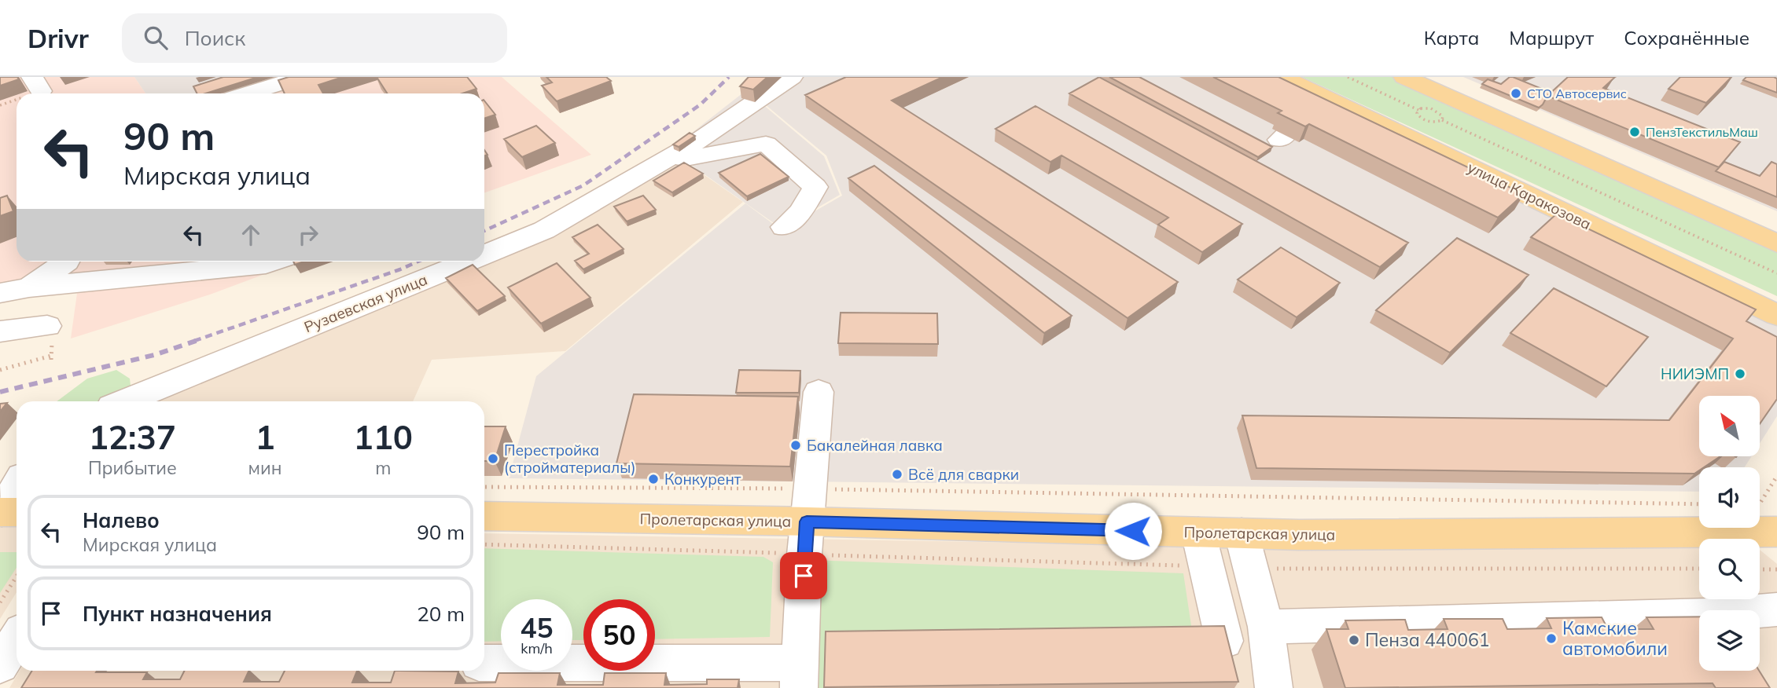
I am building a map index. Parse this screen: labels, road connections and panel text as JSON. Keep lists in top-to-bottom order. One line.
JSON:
{"streets":{"main road":["улица Каракозова","Пролетарская улица"],"street":["Рузаевская улица"]},"places":["СТО Автосервис","ПензТекстильМаш","НИИЭМП","Бакалейная лавка","Перестройка (стройматериалы)","Всё для сварки","Конкурент","Камские автомобили","Пенза 440061"],"north":"top left","page":{"header":"Drivr","search":"Поиск","nav":["Карта","Маршрут","Сохранённые"],"turn":["90 m","Мирская улица"],"eta":["12:37","Прибытие","1","мин","110","m"],"list":[{"name":"Налево","note":"Мирская улица","value":"90 m"},{"name":"Пункт назначения","value":"20 m"}],"speed":"45 km/h","limit":"50"}}
